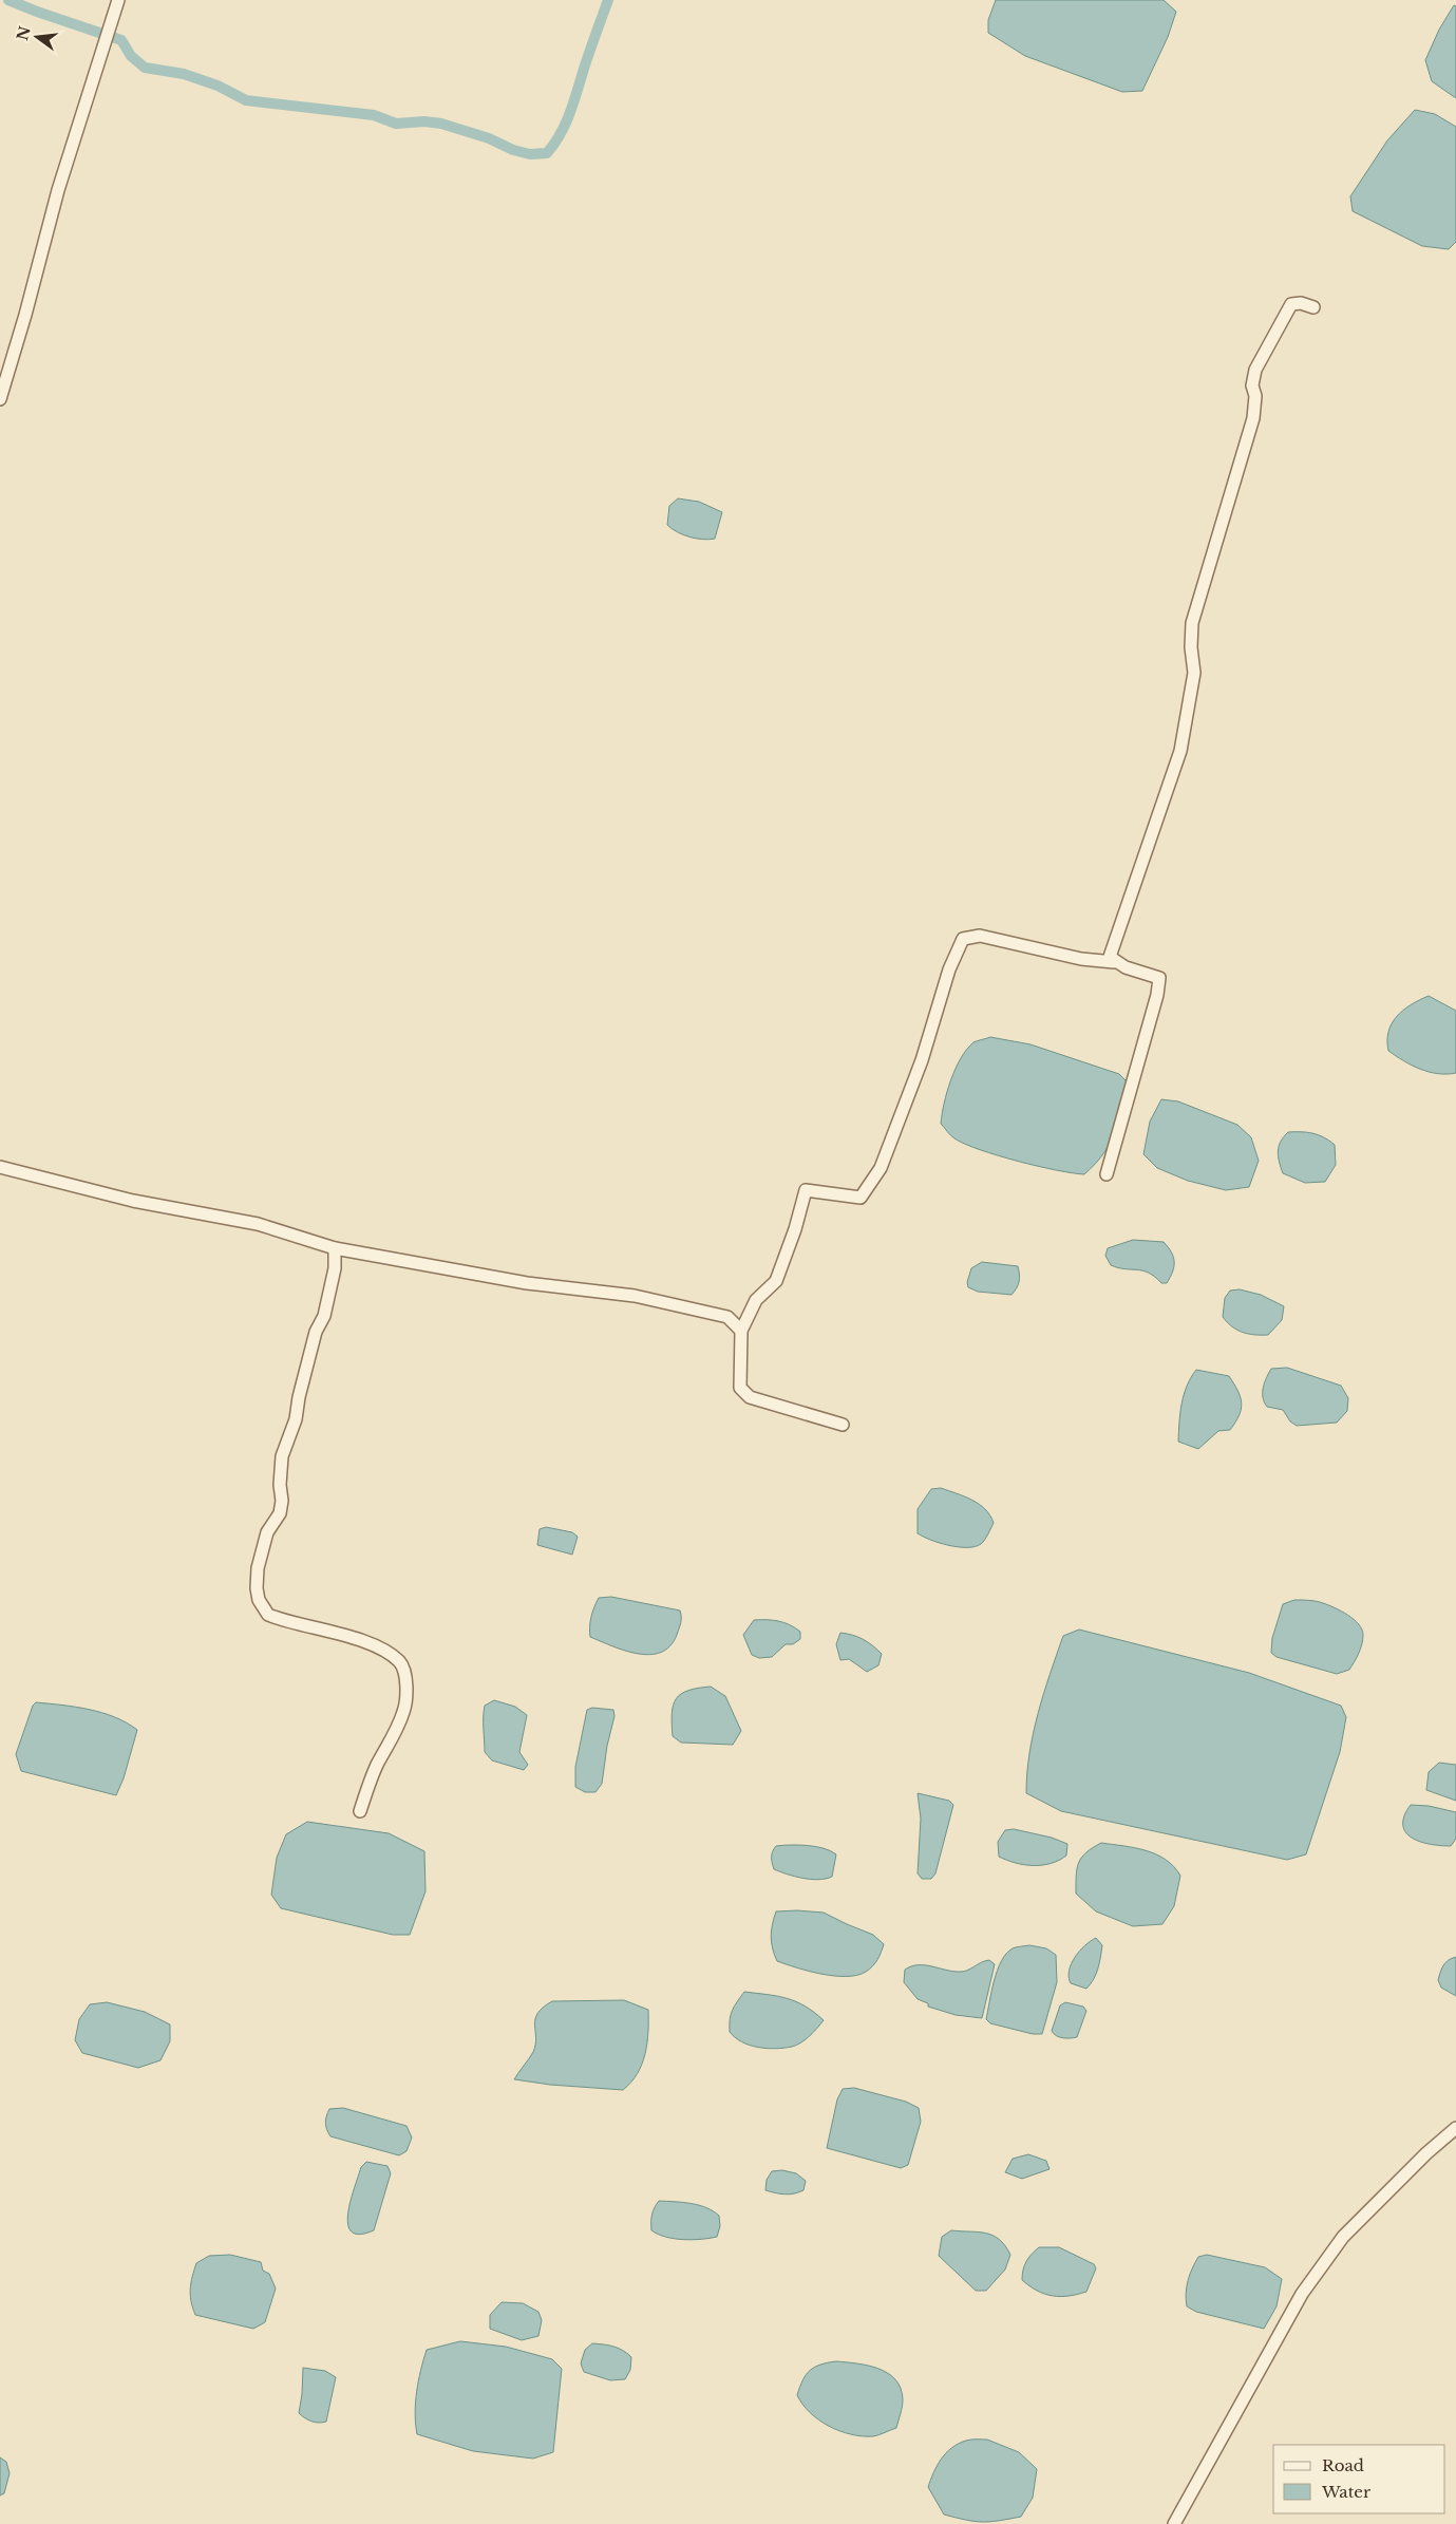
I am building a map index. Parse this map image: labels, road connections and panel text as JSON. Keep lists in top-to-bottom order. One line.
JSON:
{"legend":["Road","Water"],"north":"left"}
